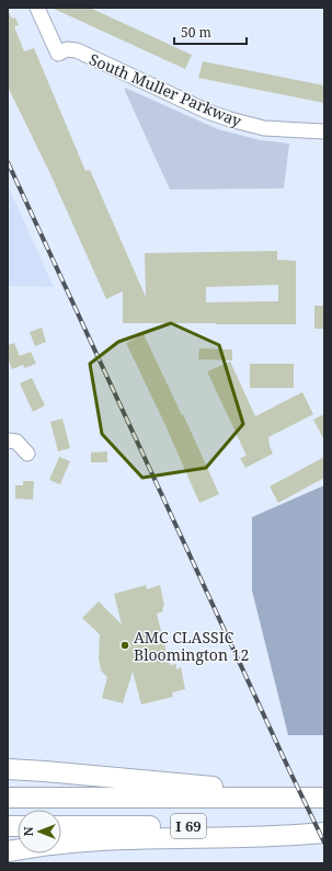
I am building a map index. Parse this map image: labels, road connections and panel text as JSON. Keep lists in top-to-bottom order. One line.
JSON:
{"streets":{"highway":["I 69"],"street":["South Muller Parkway"]},"places":["AMC CLASSIC Bloomington 12"],"scale_bar":"50 m","north":"left"}
